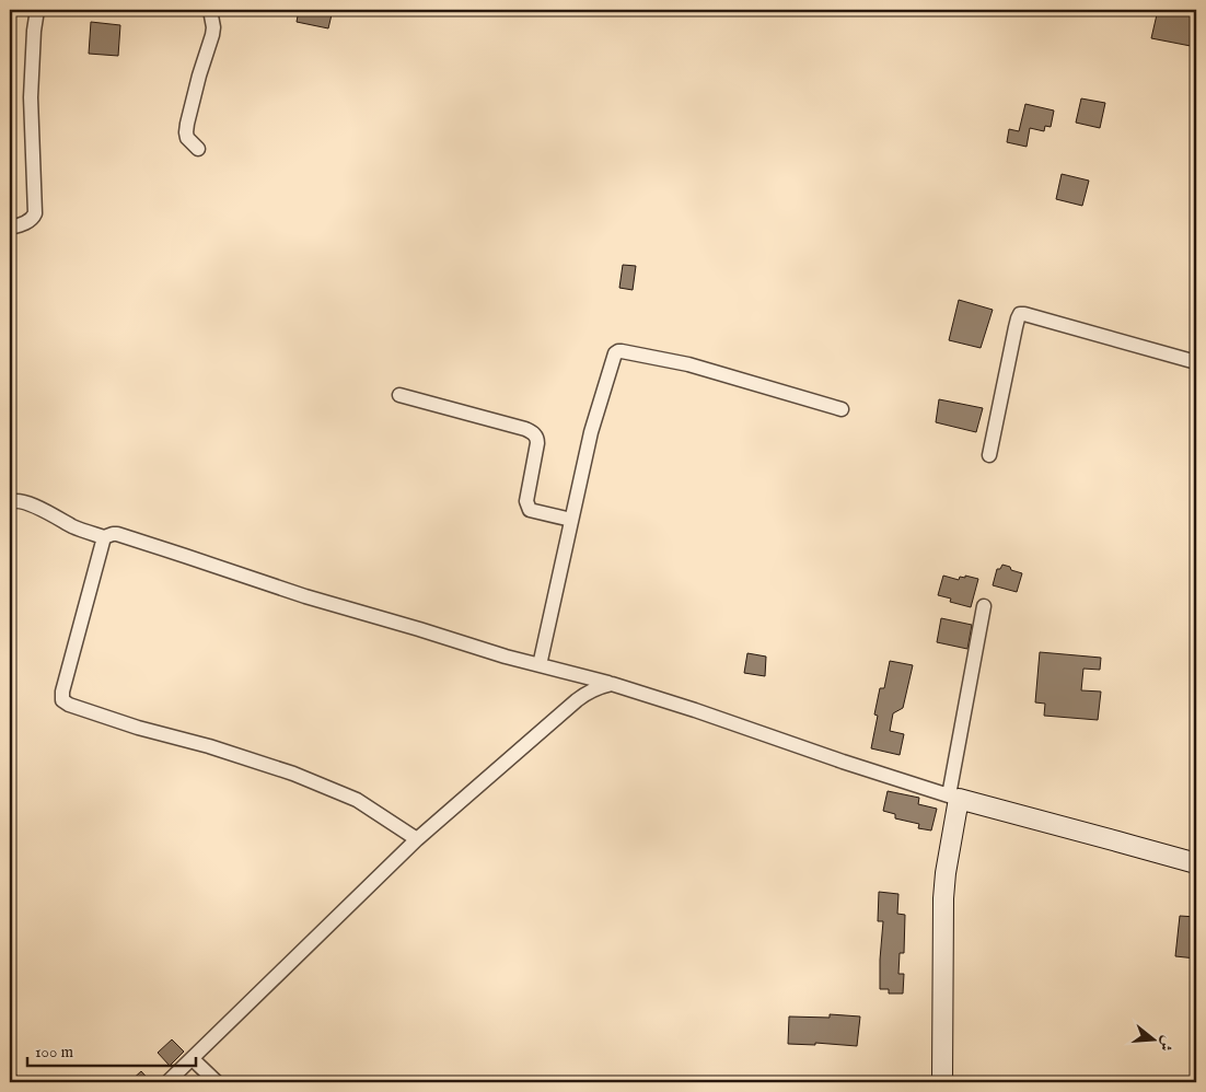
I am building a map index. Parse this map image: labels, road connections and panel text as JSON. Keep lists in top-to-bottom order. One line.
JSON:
{"scale_bar":"100 m","north":"right"}
